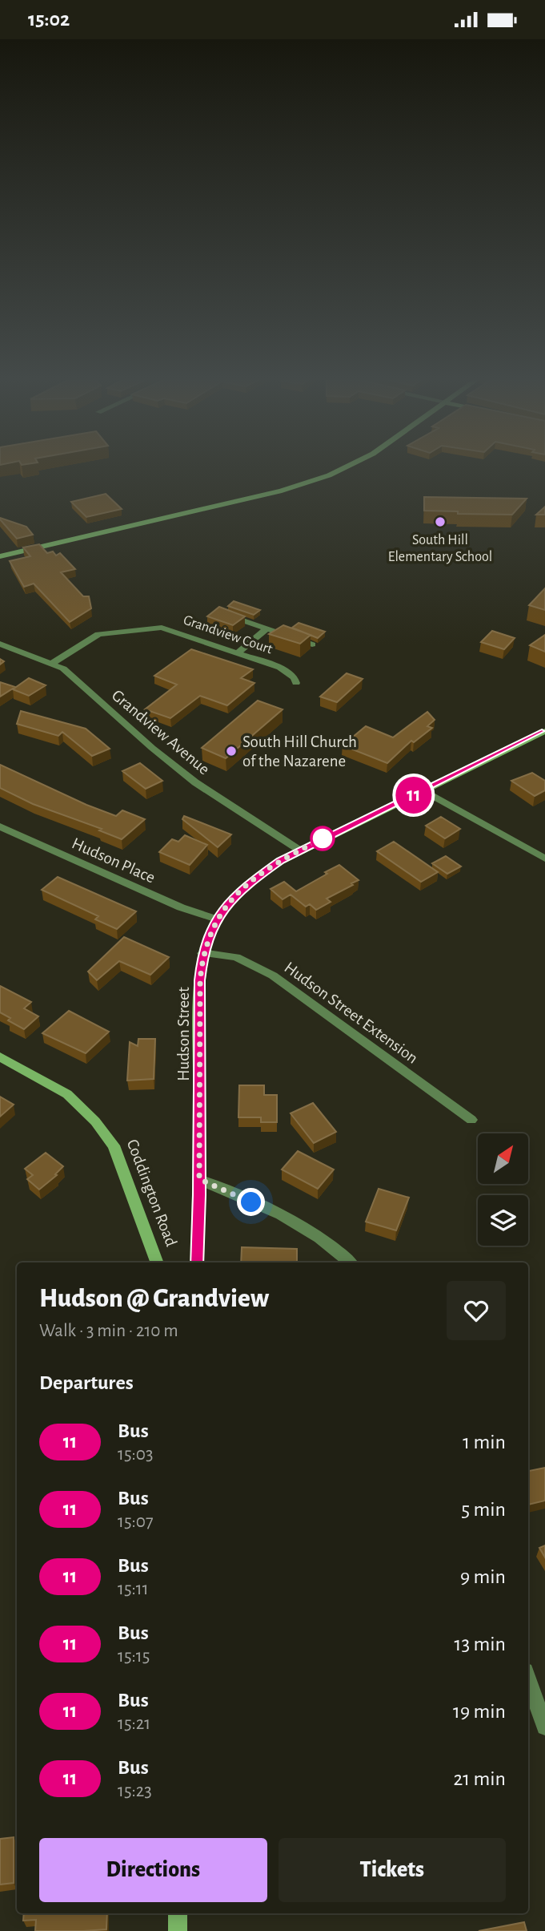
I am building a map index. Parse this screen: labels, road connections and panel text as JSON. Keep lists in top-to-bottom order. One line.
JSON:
{"streets":{"street":["Grandview Court","Grandview Avenue","Hudson Place","Hudson Street Extension","Hudson Street","Coddington Road"]},"crossings":[["Grandview Court","Grandview Avenue"],["Grandview Avenue","Hudson Street"],["Hudson Place","Hudson Street"],["Hudson Street Extension","Hudson Street"]],"places":["South Hill Elementary School","South Hill Church of the Nazarene"],"lines":["bus line 11"],"north":"top right","page":{"status":"15:02","on_map":"11","heading":[["Hudson @ Grandview","Walk · 3 min · 210 m"],"Departures"],"list":[{"mark":"11","name":"Bus","note":"15:03","value":"1 min"},{"mark":"11","name":"Bus","note":"15:07","value":"5 min"},{"mark":"11","name":"Bus","note":"15:11","value":"9 min"},{"mark":"11","name":"Bus","note":"15:15","value":"13 min"},{"mark":"11","name":"Bus","note":"15:21","value":"19 min"},{"mark":"11","name":"Bus","note":"15:23","value":"21 min"}],"buttons":["Directions","Tickets"]}}
